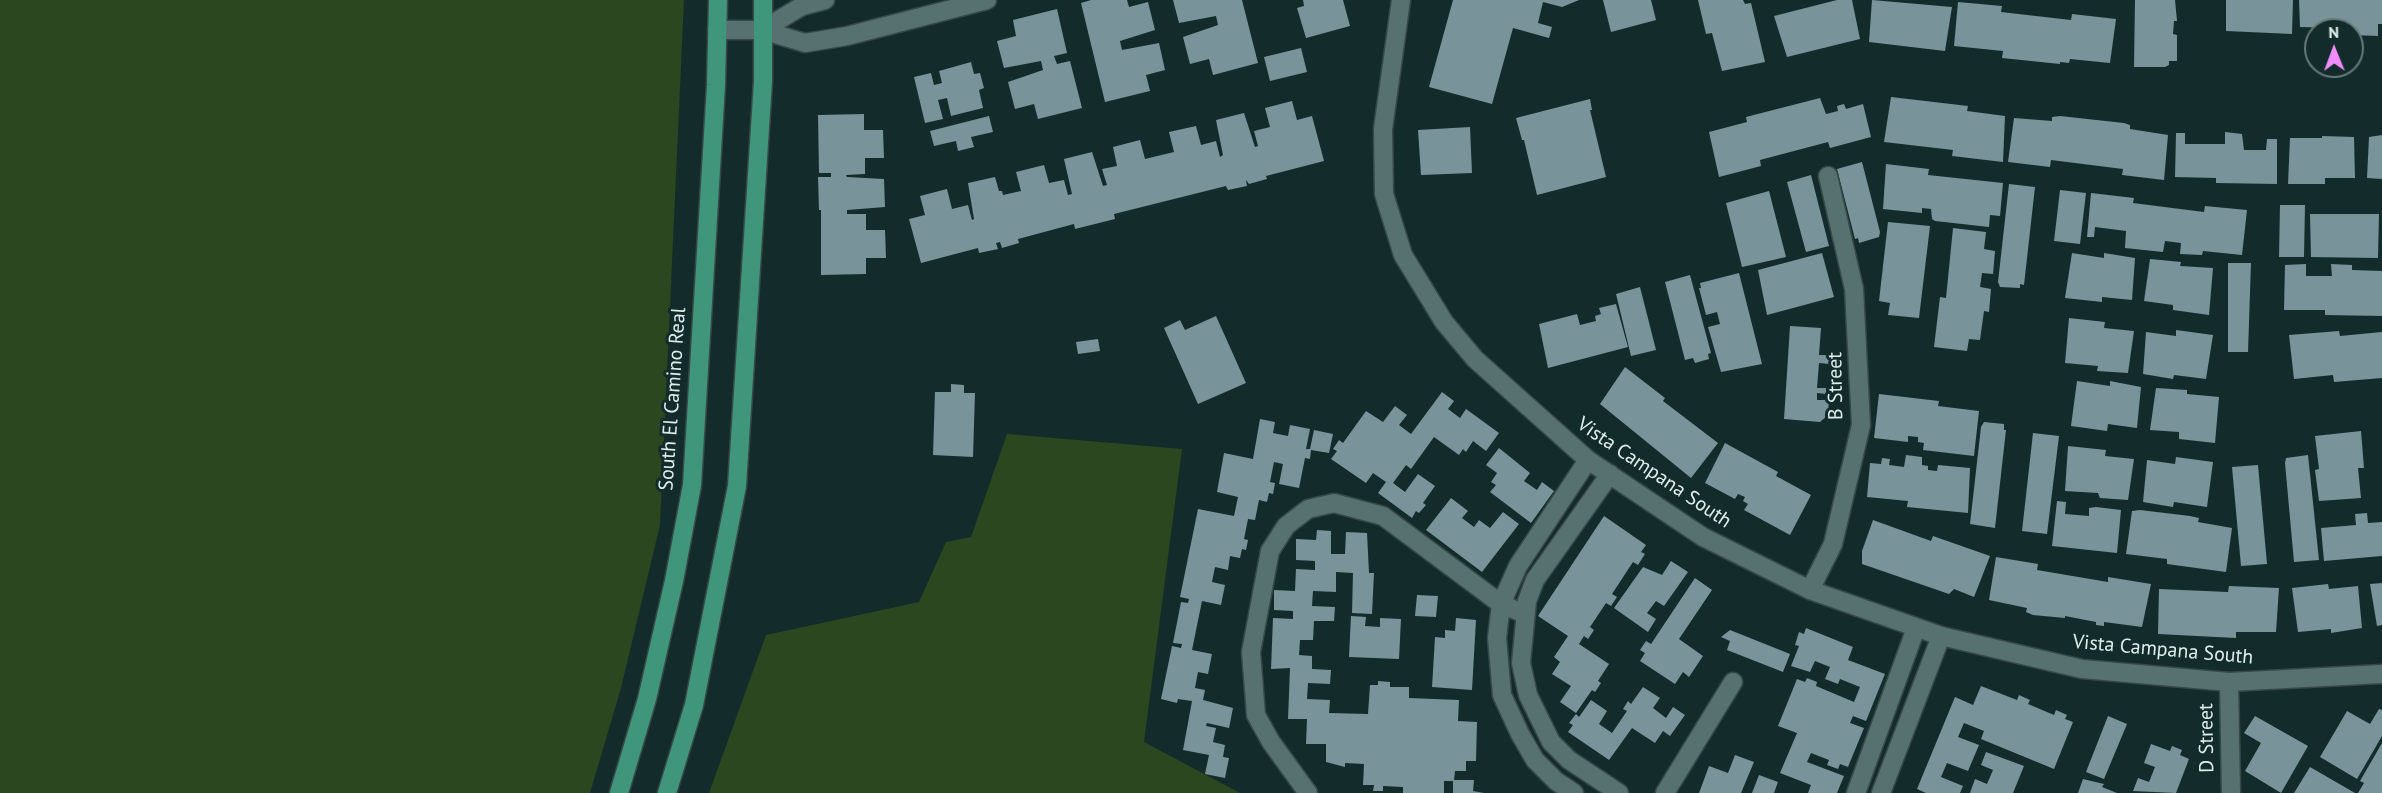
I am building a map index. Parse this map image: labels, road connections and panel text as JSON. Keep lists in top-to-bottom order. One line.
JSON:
{"streets":{"main road":["South El Camino Real"],"street":["B Street","Vista Campana South","D Street"]},"crossings":[["B Street","Vista Campana South"],["Vista Campana South","D Street"]],"north":"top"}
